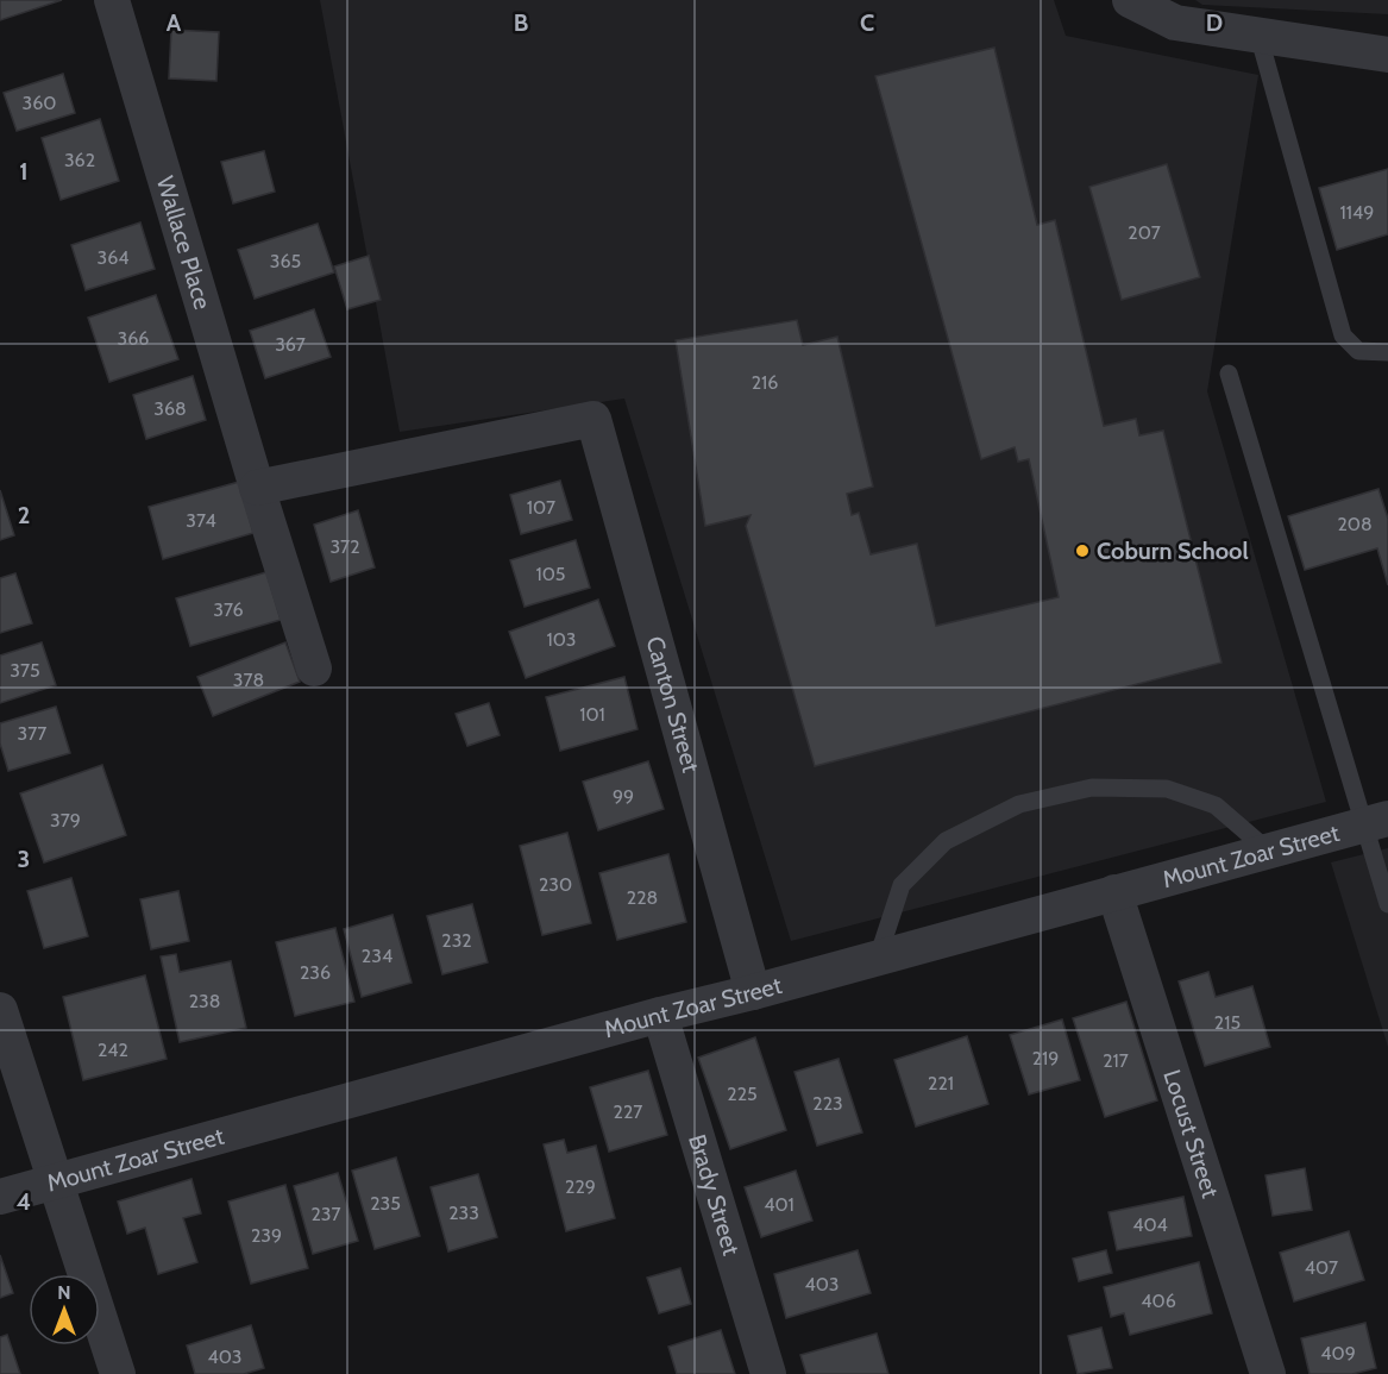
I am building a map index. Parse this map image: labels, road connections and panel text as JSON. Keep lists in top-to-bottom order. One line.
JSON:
{"streets":{"street":["Wallace Place","Canton Street","Mount Zoar Street","Locust Street","Brady Street"]},"crossings":[["Wallace Place","Canton Street"],["Canton Street","Mount Zoar Street"],["Mount Zoar Street","Locust Street"],["Mount Zoar Street","Brady Street"]],"places":["Coburn School"],"house_numbers":["360","362","1149","207","364","365","366","367","216","368","107","374","208","372","105","376","103","375","378","101","377","99","379","230","228","232","234","236","238","215","242","219","217","221","225","223","227","229","235","401","233","237","404","239","407","403","406","409","403"],"north":"top","grid":{"columns":["A","B","C","D"],"rows":["1","2","3","4"]}}
